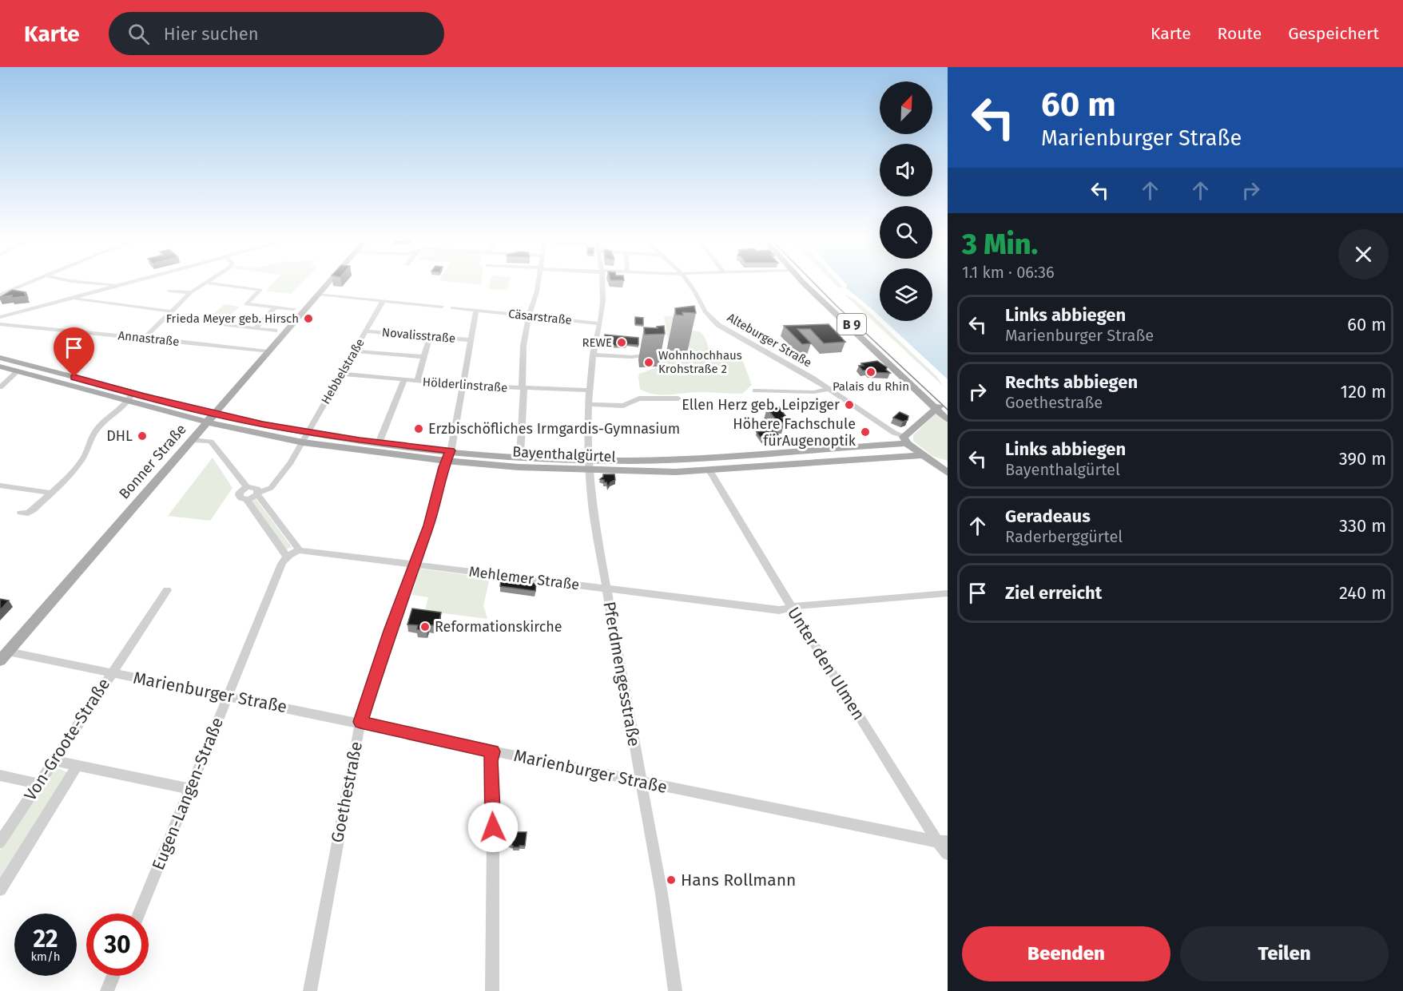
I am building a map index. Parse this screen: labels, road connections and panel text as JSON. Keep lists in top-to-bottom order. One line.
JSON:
{"streets":{"main road":["B 9","Alteburger Straße","Bayenthalgürtel","Bonner Straße"],"street":["Cäsarstraße","Novalisstraße","Annastraße","Hebbelstraße","Hölderlinstraße","Mehlemer Straße","Unter den Ulmen","Pferdmengesstraße","Marienburger Straße","Von-Groote-Straße","Goethestraße","Eugen-Langen-Straße"]},"crossings":[["Cäsarstraße","Pferdmengesstraße"],["Cäsarstraße","Goethestraße"],["Novalisstraße","Hebbelstraße"],["Novalisstraße","Goethestraße"],["Annastraße","Bonner Straße"],["Alteburger Straße","Bayenthalgürtel"],["Hebbelstraße","Hölderlinstraße"],["Hebbelstraße","Bayenthalgürtel"],["Hölderlinstraße","Pferdmengesstraße"],["Hölderlinstraße","Goethestraße"],["Bayenthalgürtel","Bonner Straße"],["Bayenthalgürtel","Unter den Ulmen"],["Bayenthalgürtel","Pferdmengesstraße"],["Bayenthalgürtel","Goethestraße"],["Bonner Straße","Marienburger Straße"],["Mehlemer Straße","Unter den Ulmen"],["Mehlemer Straße","Pferdmengesstraße"],["Mehlemer Straße","Goethestraße"],["Unter den Ulmen","Marienburger Straße"],["Pferdmengesstraße","Marienburger Straße"],["Marienburger Straße","Von-Groote-Straße"],["Marienburger Straße","Goethestraße"],["Marienburger Straße","Eugen-Langen-Straße"]],"places":["Frieda Meyer geb. Hirsch","REWE","Wohnhochhaus Krohstraße 2","Palais du Rhin","Ellen Herz geb. Leipziger","Erzbischöfliches Irmgardis-Gymnasium","Höhere Fachschule fürAugenoptik","DHL","Reformationskirche","Hans Rollmann"],"north":"top right","page":{"header":"Karte","search":"Hier suchen","nav":["Karte","Route","Gespeichert"],"turn":["60 m","Marienburger Straße"],"heading":["3 Min.","1.1 km · 06:36"],"list":[{"name":"Links abbiegen","note":"Marienburger Straße","value":"60 m"},{"name":"Rechts abbiegen","note":"Goethestraße","value":"120 m"},{"name":"Links abbiegen","note":"Bayenthalgürtel","value":"390 m"},{"name":"Geradeaus","note":"Raderberggürtel","value":"330 m"},{"name":"Ziel erreicht","value":"240 m"}],"speed":"22 km/h","limit":"30","buttons":["Beenden","Teilen"]}}
